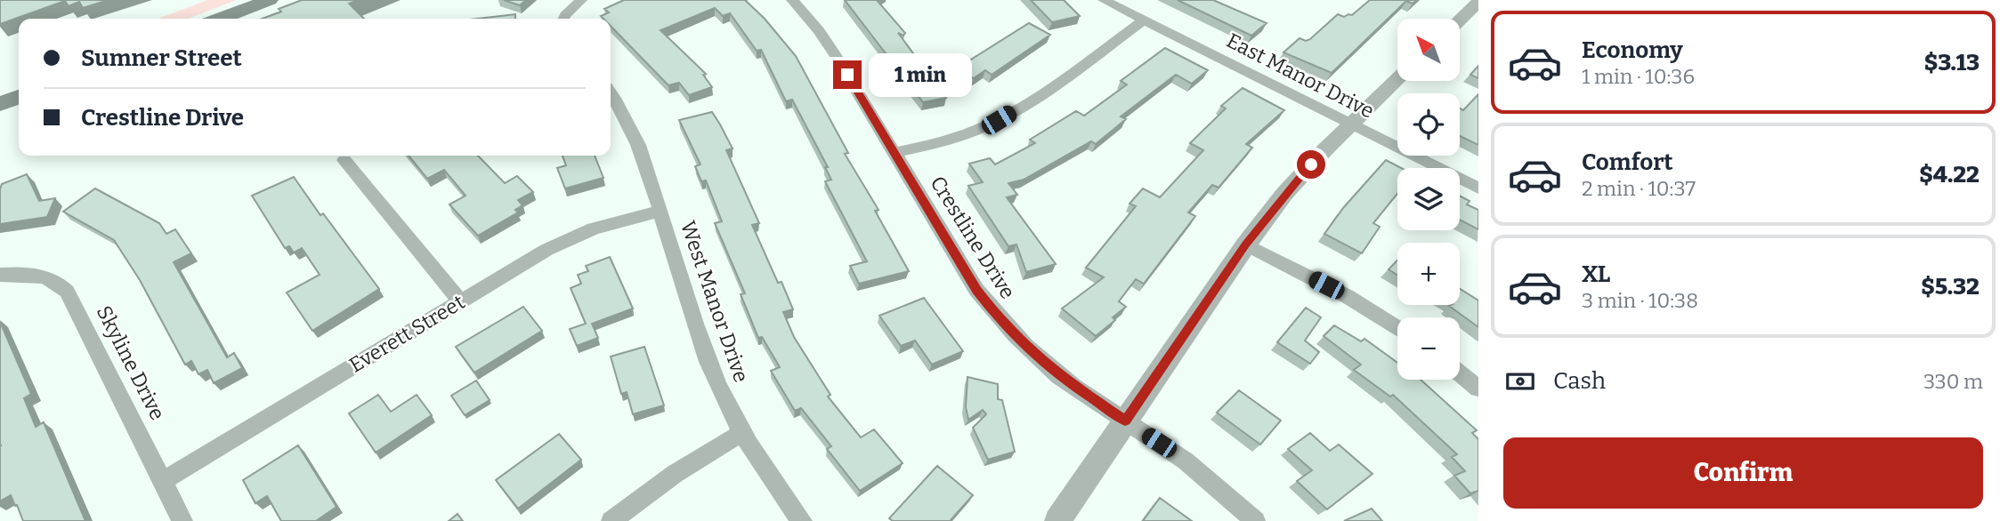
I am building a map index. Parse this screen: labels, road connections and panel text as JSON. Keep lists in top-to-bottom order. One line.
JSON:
{"streets":{"street":["East Manor Drive","Crestline Drive","West Manor Drive","Everett Street","Skyline Drive"]},"crossings":[["West Manor Drive","Everett Street"],["Everett Street","Skyline Drive"]],"north":"top left","page":{"list":[{"name":"Economy","note":"1 min · 10:36","value":"$3.13"},{"name":"Comfort","note":"2 min · 10:37","value":"$4.22"},{"name":"XL","note":"3 min · 10:38","value":"$5.32"}],"map_buttons":["+","−"],"banner":["Sumner Street","Crestline Drive"],"bubble":"1 min","pay":["Cash","330 m"],"buttons":"Confirm"}}
